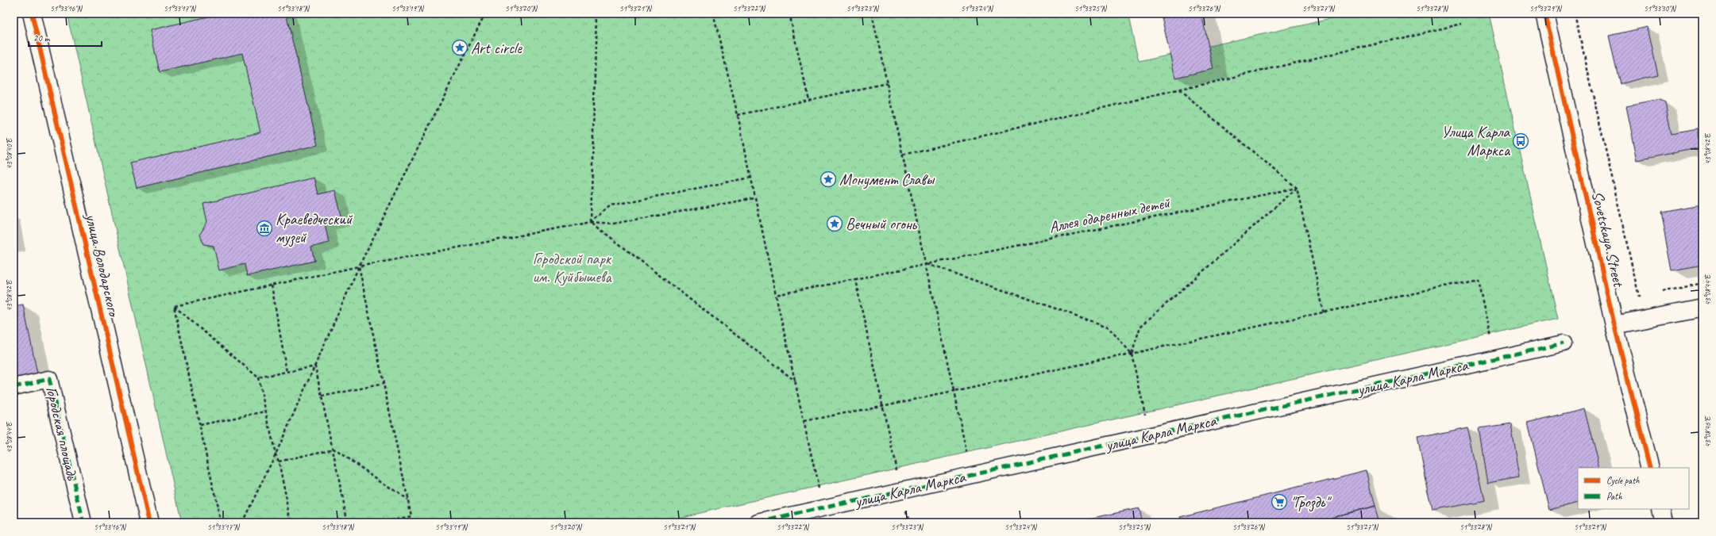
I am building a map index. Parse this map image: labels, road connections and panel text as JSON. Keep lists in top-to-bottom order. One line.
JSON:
{"streets":{"street":["Sovetskaya Street","улица Володарского","улица Карла Маркса","Городская площадь"],"path":["Аллея одаренных детей"]},"parks":["Городской парк им. Куйбышева"],"places":{"place":["Art circle","Монумент Славы","Вечный огонь"],"bus stop":["Улица Карла Маркса"],"museum":["Краеведческий музей"],"supermarket":["\"Гроздь\""]},"legend":["Cycle path","Path"],"scale_bar":"20 m","coordinates":["51°33'16\"N","51°33'17\"N","51°33'18\"N","51°33'19\"N","51°33'20\"N","51°33'21\"N","51°33'22\"N","51°33'23\"N","51°33'24\"N","51°33'25\"N","51°33'26\"N","51°33'27\"N","51°33'28\"N","51°33'29\"N","51°33'30\"N","43°08'42\"E","43°08'40\"E","43°08'44\"E","43°08'46\"E"]}
